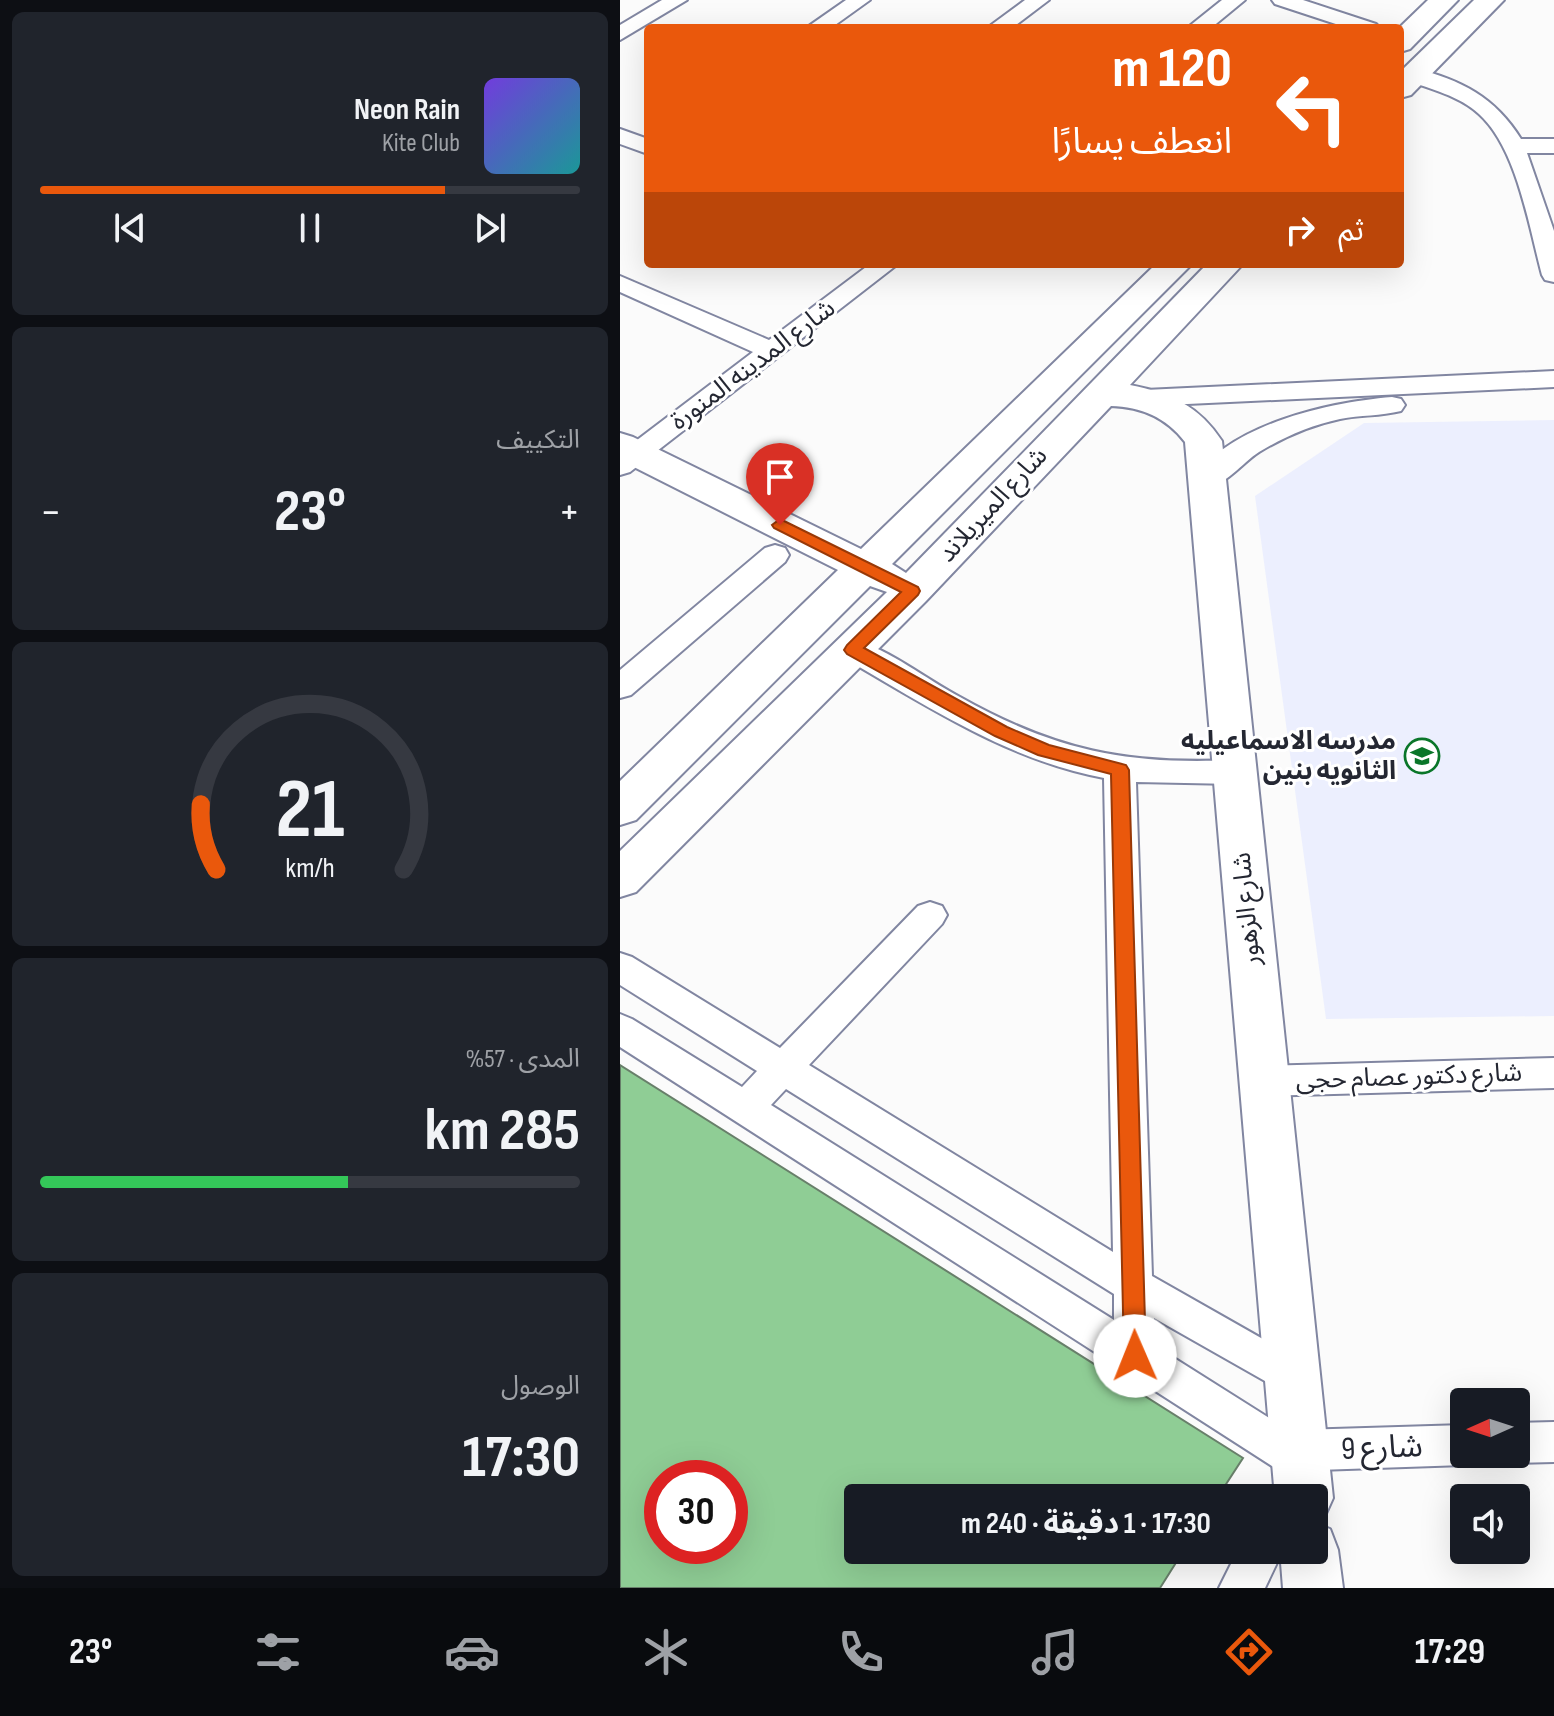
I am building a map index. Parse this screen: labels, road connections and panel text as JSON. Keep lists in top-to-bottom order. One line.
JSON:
{"streets":{"street":["شارع المدينه المنورة","شارع الميريلاند","شارع الزهور","شارع دكتور عصام حجى","شارع 9"]},"crossings":[["شارع الزهور","شارع دكتور عصام حجى"],["شارع الزهور","شارع 9"]],"places":{"school or university":["مدرسه الاسماعيليه الثانويه بنين"]},"north":"left","page":{"turn":["120 m","انعطف يسارًا"],"song":["Neon Rain","Kite Club"],"then":"ثم","tile":["التكييف",["المدى · 57%","285 km"],["الوصول","17:30"]],"heat":["−","23°","+"],"limit":"30","trip":"17:30 · 1 دقيقة · 240 m","tabs":["17:29","23°"],"gauge":["21","km/h"]}}
